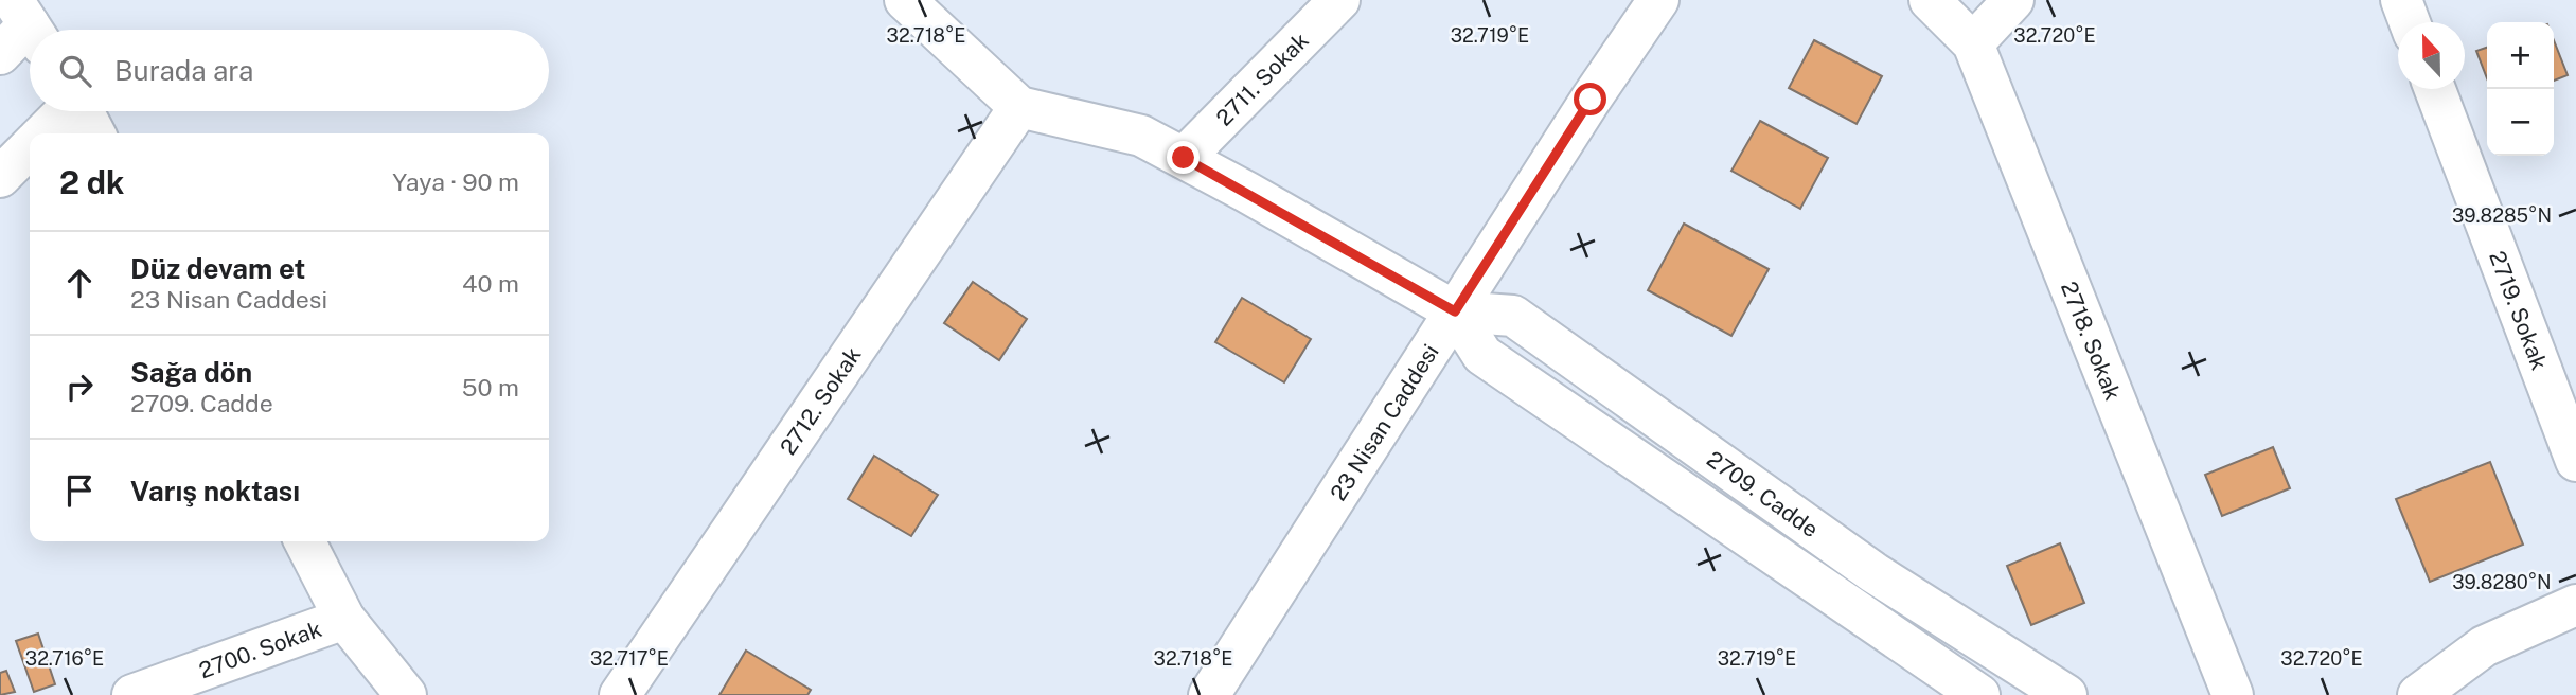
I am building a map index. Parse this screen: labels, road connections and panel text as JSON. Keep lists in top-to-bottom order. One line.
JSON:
{"streets":{"street":["2711. Sokak","2719. Sokak","2718. Sokak","2712. Sokak","23 Nisan Caddesi","2709. Cadde","2700. Sokak"]},"crossings":[["2711. Sokak","2709. Cadde"],["2712. Sokak","2709. Cadde"],["23 Nisan Caddesi","2709. Cadde"]],"north":"top","page":{"map_buttons":["+","−"],"search":"Burada ara","heading":["2 dk","Yaya · 90 m"],"list":[["Düz devam et","23 Nisan Caddesi","40 m"],["Sağa dön","2709. Cadde","50 m"],"Varış noktası"]},"coordinates":["32.718°E","32.719°E","32.720°E","39.8285°N","39.8280°N","32.716°E","32.717°E"]}
